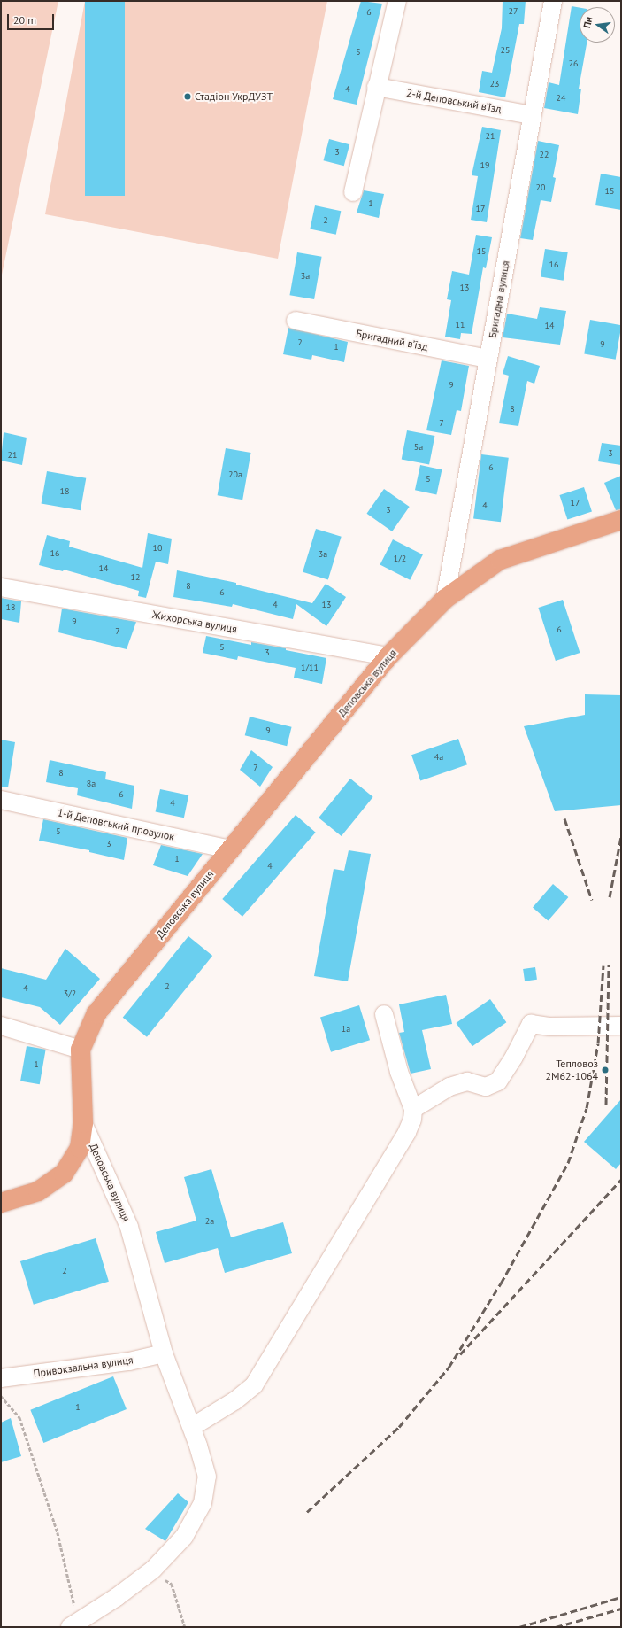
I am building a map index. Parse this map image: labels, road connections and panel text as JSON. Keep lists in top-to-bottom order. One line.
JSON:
{"streets":{"main road":["Деповська вулиця"],"street":["2-й Деповський в’їзд","Бригадна вулиця","Бригадний в’їзд","Жихорська вулиця","1-й Деповський провулок","Привокзальна вулиця"]},"crossings":[["2-й Деповський в’їзд","Бригадна вулиця"],["Бригадна вулиця","Бригадний в’їзд"],["Бригадна вулиця","Деповська вулиця"],["Жихорська вулиця","Деповська вулиця"],["Деповська вулиця","1-й Деповський провулок"],["Деповська вулиця","Привокзальна вулиця"]],"places":["Стадіон УкрДУЗТ","Тепловоз 2М62-1064"],"house_numbers":["27","6","25","5","26","23","4","24","21","3","22","19","20","15","1","17","2","15","16","3а","13","11","14","2","9","1","9","8","7","5а","3","21","6","20а","5","18","17","4","3","10","16","3а","1/2","14","12","8","6","4","13","18","9","6","7","5","3","1/11","9","4а","7","8","8а","6","4","5","3","1","4","2","4","3/2","1а","1","2а","2","1"],"scale_bar":"20 m","north":"left"}
